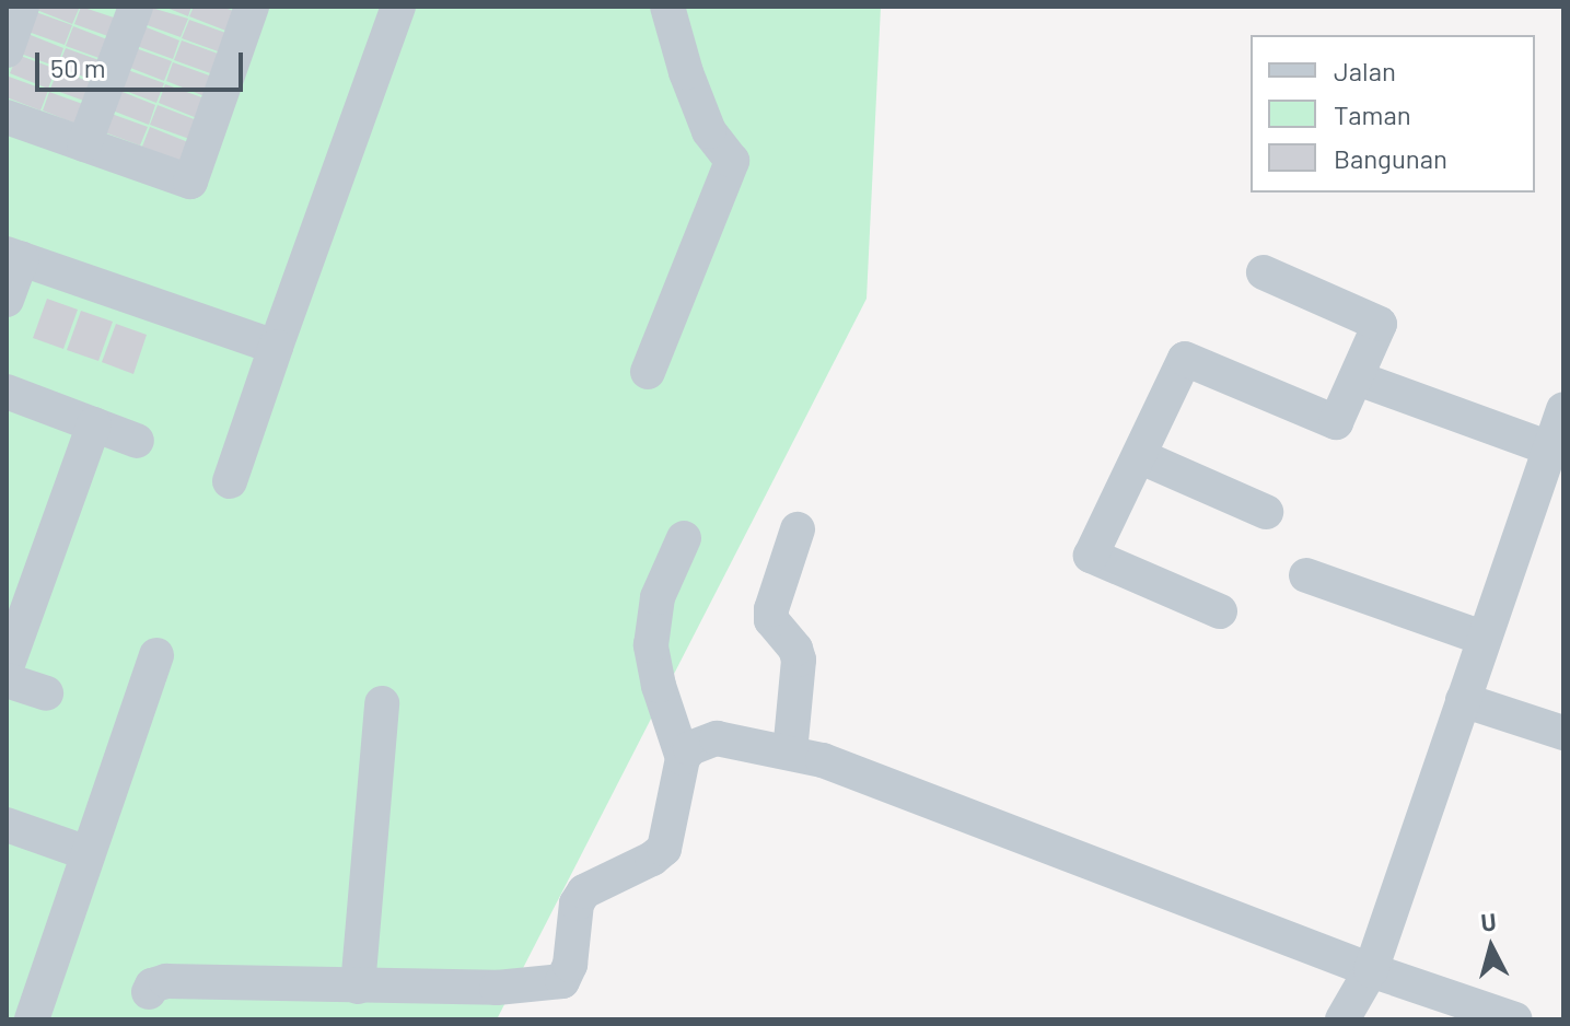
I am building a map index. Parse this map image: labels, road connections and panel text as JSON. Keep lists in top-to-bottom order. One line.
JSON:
{"legend":["Jalan","Taman","Bangunan"],"scale_bar":"50 m","north":"top"}
